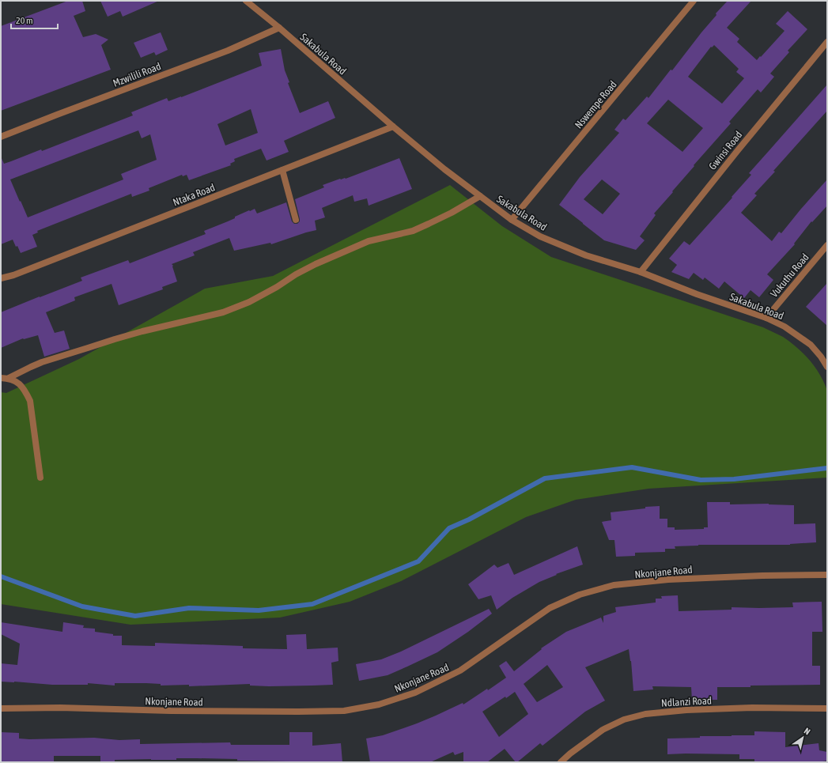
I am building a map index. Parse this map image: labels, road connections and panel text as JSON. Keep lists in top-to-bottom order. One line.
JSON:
{"streets":{"street":["Sakabula Road","Mzwilili Road","Nswempe Road","Gwinsi Road","Ntaka Road","Vukuthu Road","Nkonjane Road","Ndlanzi Road"]},"crossings":[["Sakabula Road","Mzwilili Road"],["Sakabula Road","Nswempe Road"],["Sakabula Road","Gwinsi Road"],["Sakabula Road","Ntaka Road"],["Sakabula Road","Vukuthu Road"]],"scale_bar":"20 m","north":"top right"}
